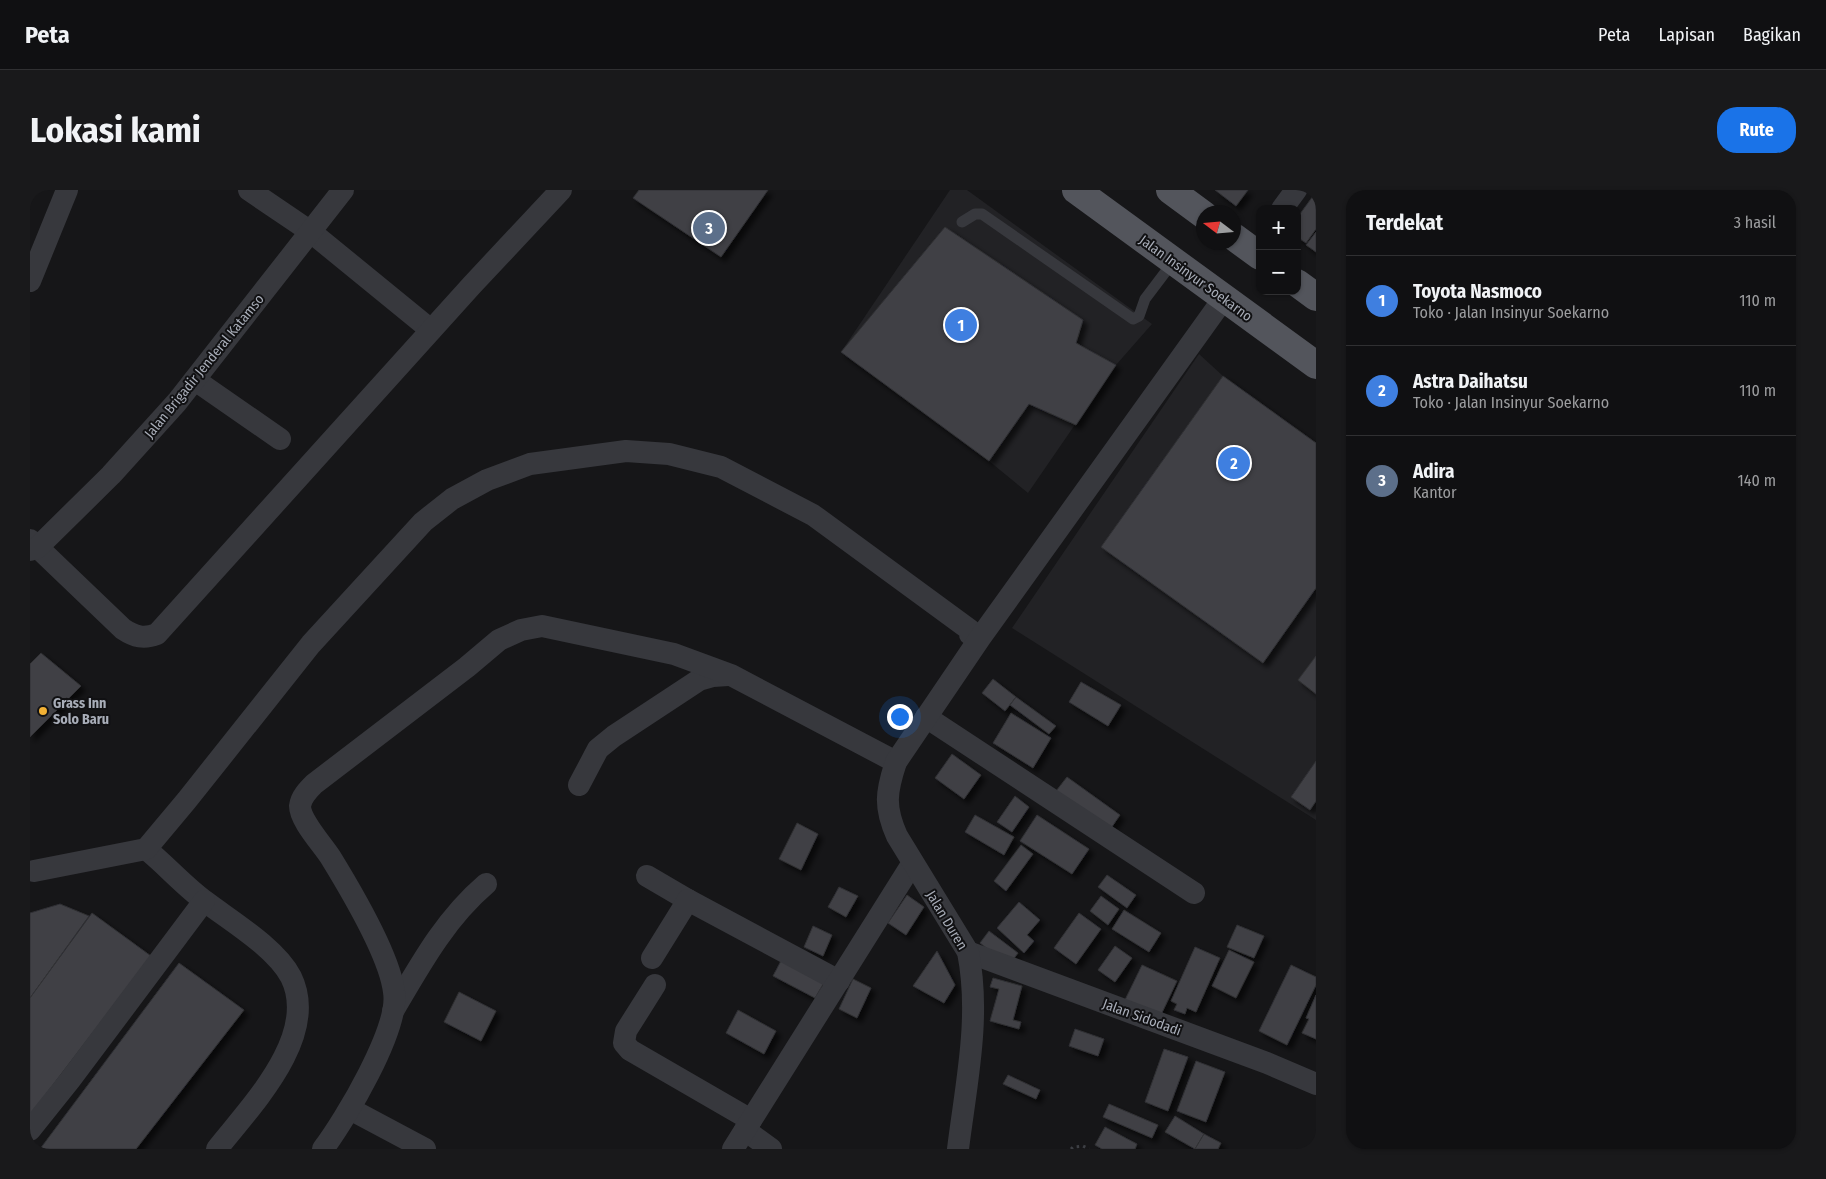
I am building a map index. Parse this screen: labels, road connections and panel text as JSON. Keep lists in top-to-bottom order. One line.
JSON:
{"streets":{"main road":["Jalan Insinyur Soekarno"],"street":["Jalan Brigadir Jenderal Katamso","Jalan Duren","Jalan Sidodadi"]},"crossings":[["Jalan Insinyur Soekarno","Jalan Duren"],["Jalan Duren","Jalan Sidodadi"]],"places":["Grass Inn Solo Baru"],"north":"left","page":{"header":"Peta","nav":["Peta","Lapisan","Bagikan"],"buttons":"Rute","title":"Lokasi kami","heading":["Terdekat","3 hasil"],"map_buttons":["+","−"],"pins":["3","1","2"],"list":[{"mark":"1","name":"Toyota Nasmoco","note":"Toko · Jalan Insinyur Soekarno","value":"110 m"},{"mark":"2","name":"Astra Daihatsu","note":"Toko · Jalan Insinyur Soekarno","value":"110 m"},{"mark":"3","name":"Adira","note":"Kantor","value":"140 m"}]}}
